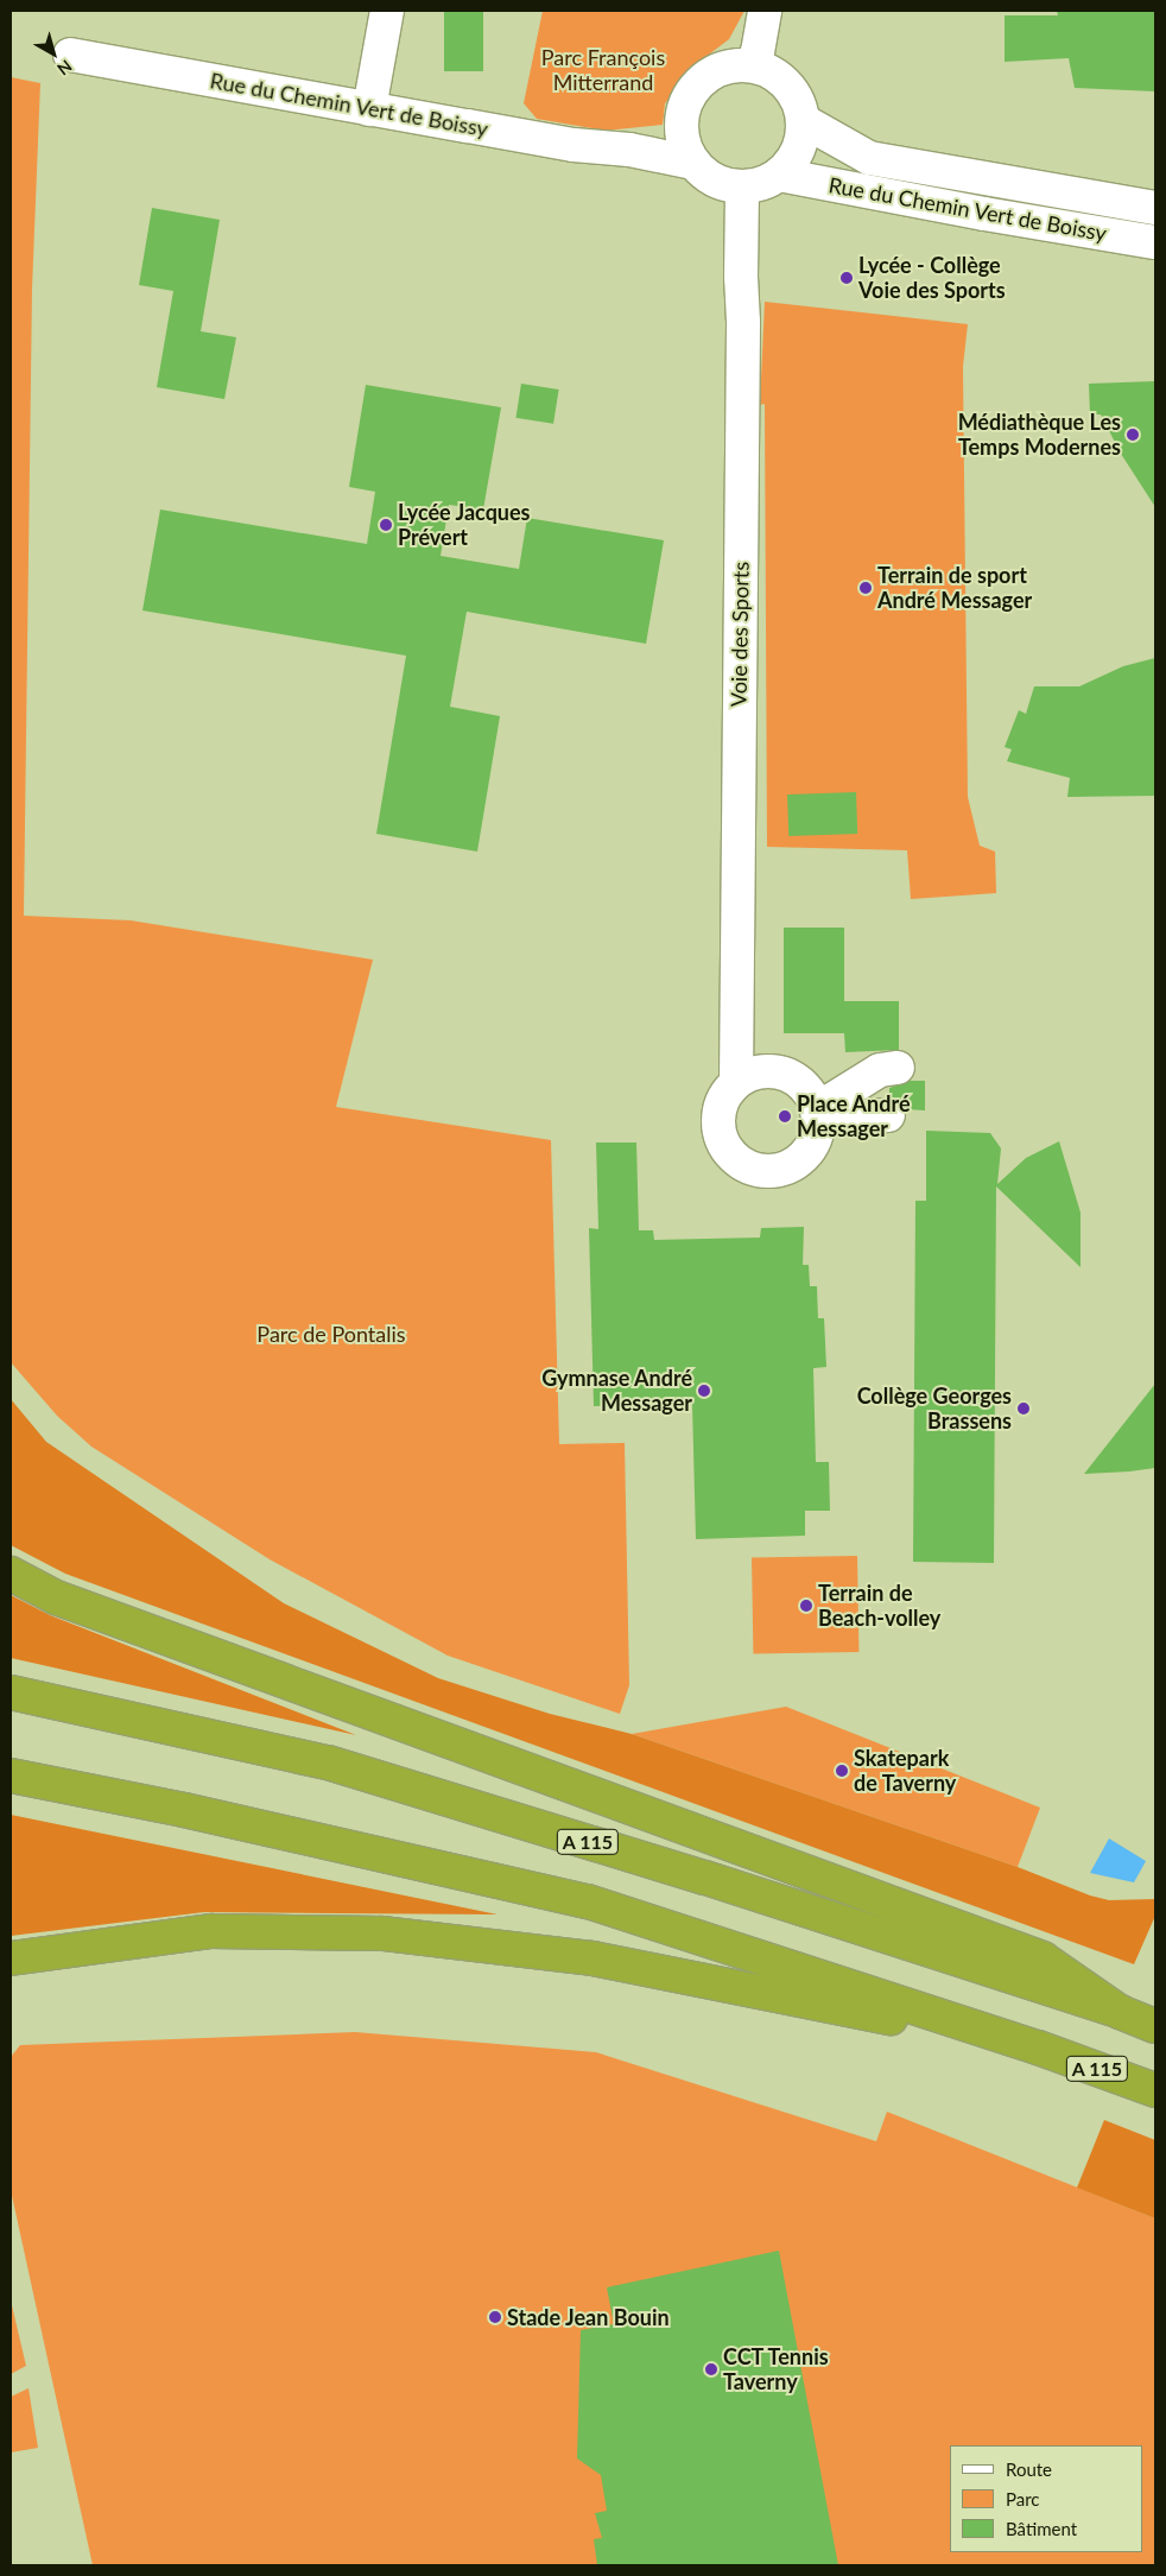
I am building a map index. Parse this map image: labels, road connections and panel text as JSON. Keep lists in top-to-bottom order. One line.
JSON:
{"streets":{"highway":["A 115"],"street":["Rue du Chemin Vert de Boissy","Voie des Sports"]},"crossings":[["Rue du Chemin Vert de Boissy","Voie des Sports"]],"parks":["Parc François Mitterrand","Parc de Pontalis"],"places":["Lycée - Collège Voie des Sports","Médiathèque Les Temps Modernes","Lycée Jacques Prévert","Terrain de sport André Messager","Place André Messager","Gymnase André Messager","Collège Georges Brassens","Terrain de Beach-volley","Skatepark de Taverny","Stade Jean Bouin","CCT Tennis Taverny"],"legend":["Route","Parc","Bâtiment"],"north":"bottom right"}
